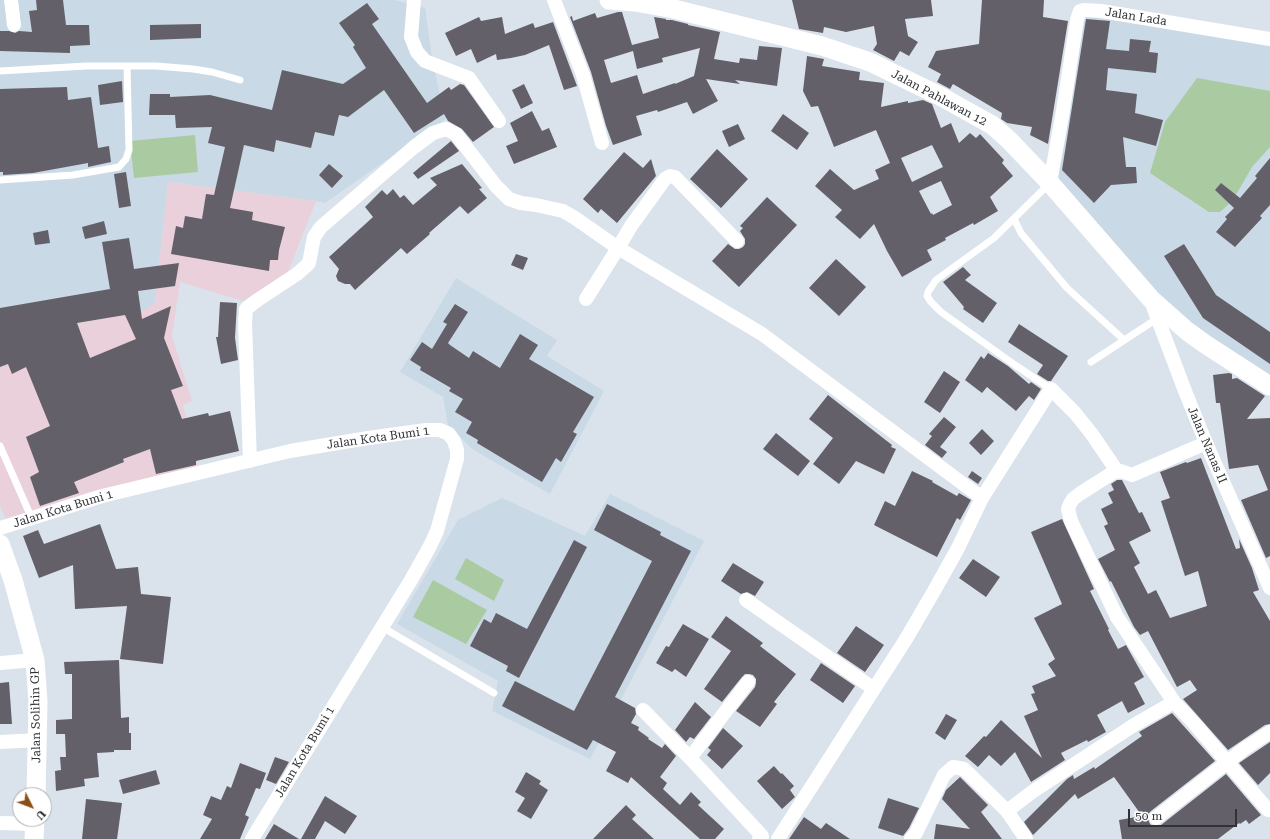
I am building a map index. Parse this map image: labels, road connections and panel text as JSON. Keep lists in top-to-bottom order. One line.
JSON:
{"streets":{"main road":["Jalan Pahlawan 12","Jalan Solihin GP"],"street":["Jalan Lada","Jalan Kota Bumi 1","Jalan Nanas II"]},"crossings":[["Jalan Lada","Jalan Pahlawan 12"],["Jalan Pahlawan 12","Jalan Nanas II"]],"scale_bar":"50 m","north":"bottom right"}
